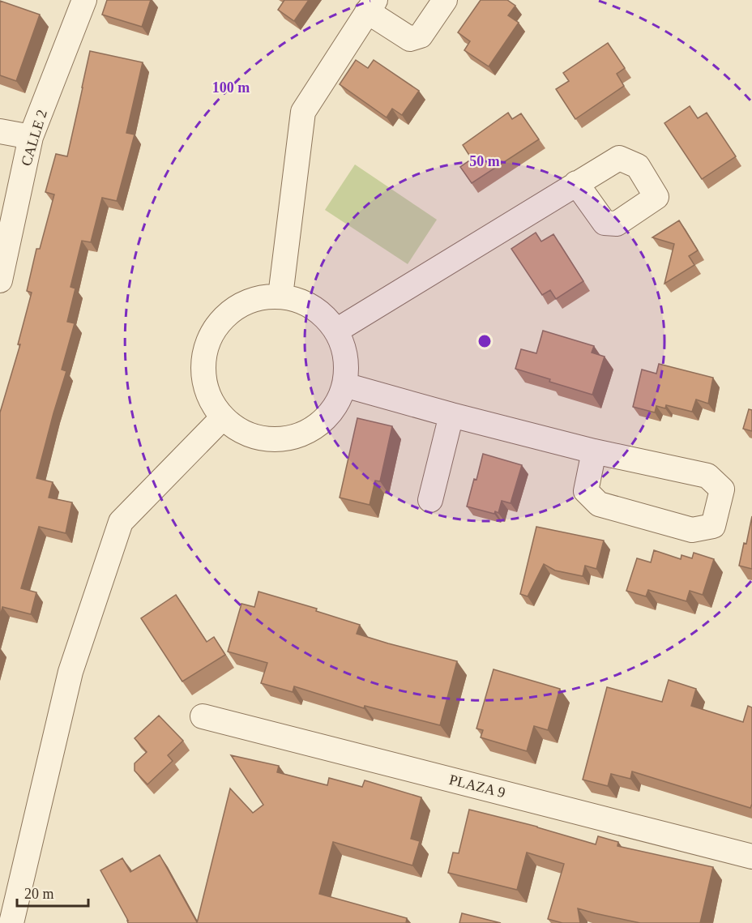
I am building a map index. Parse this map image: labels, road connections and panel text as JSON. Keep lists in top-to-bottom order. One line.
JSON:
{"streets":{"street":["CALLE 2","PLAZA 9"]},"scale_bar":"20 m","rings":["100 m","50 m"]}
